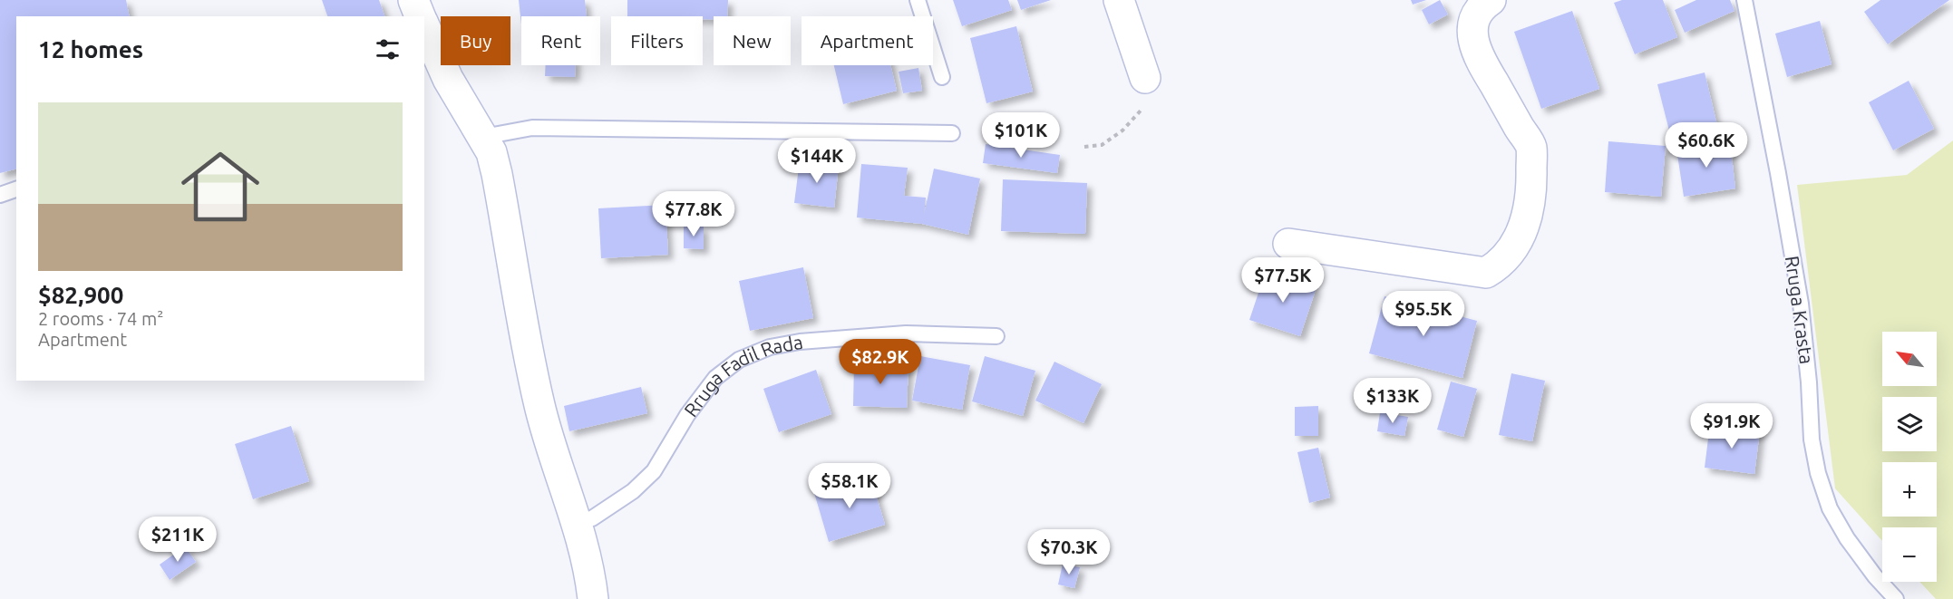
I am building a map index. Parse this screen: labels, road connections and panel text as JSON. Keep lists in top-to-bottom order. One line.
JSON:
{"streets":{"lane":["Rruga Krasta","Rruga Fadil Rada"]},"north":"top left","page":{"chip":["Buy","Rent","Filters","New","Apartment"],"heading":"12 homes","list":[{"name":"$82,900","note":"2 rooms · 74 m² · Apartment"}],"price":["$101K","$60.6K","$144K","$77.8K","$77.5K","$95.5K","$82.9K","$133K","$91.9K","$58.1K","$211K","$70.3K"],"map_buttons":["+","−"]}}
